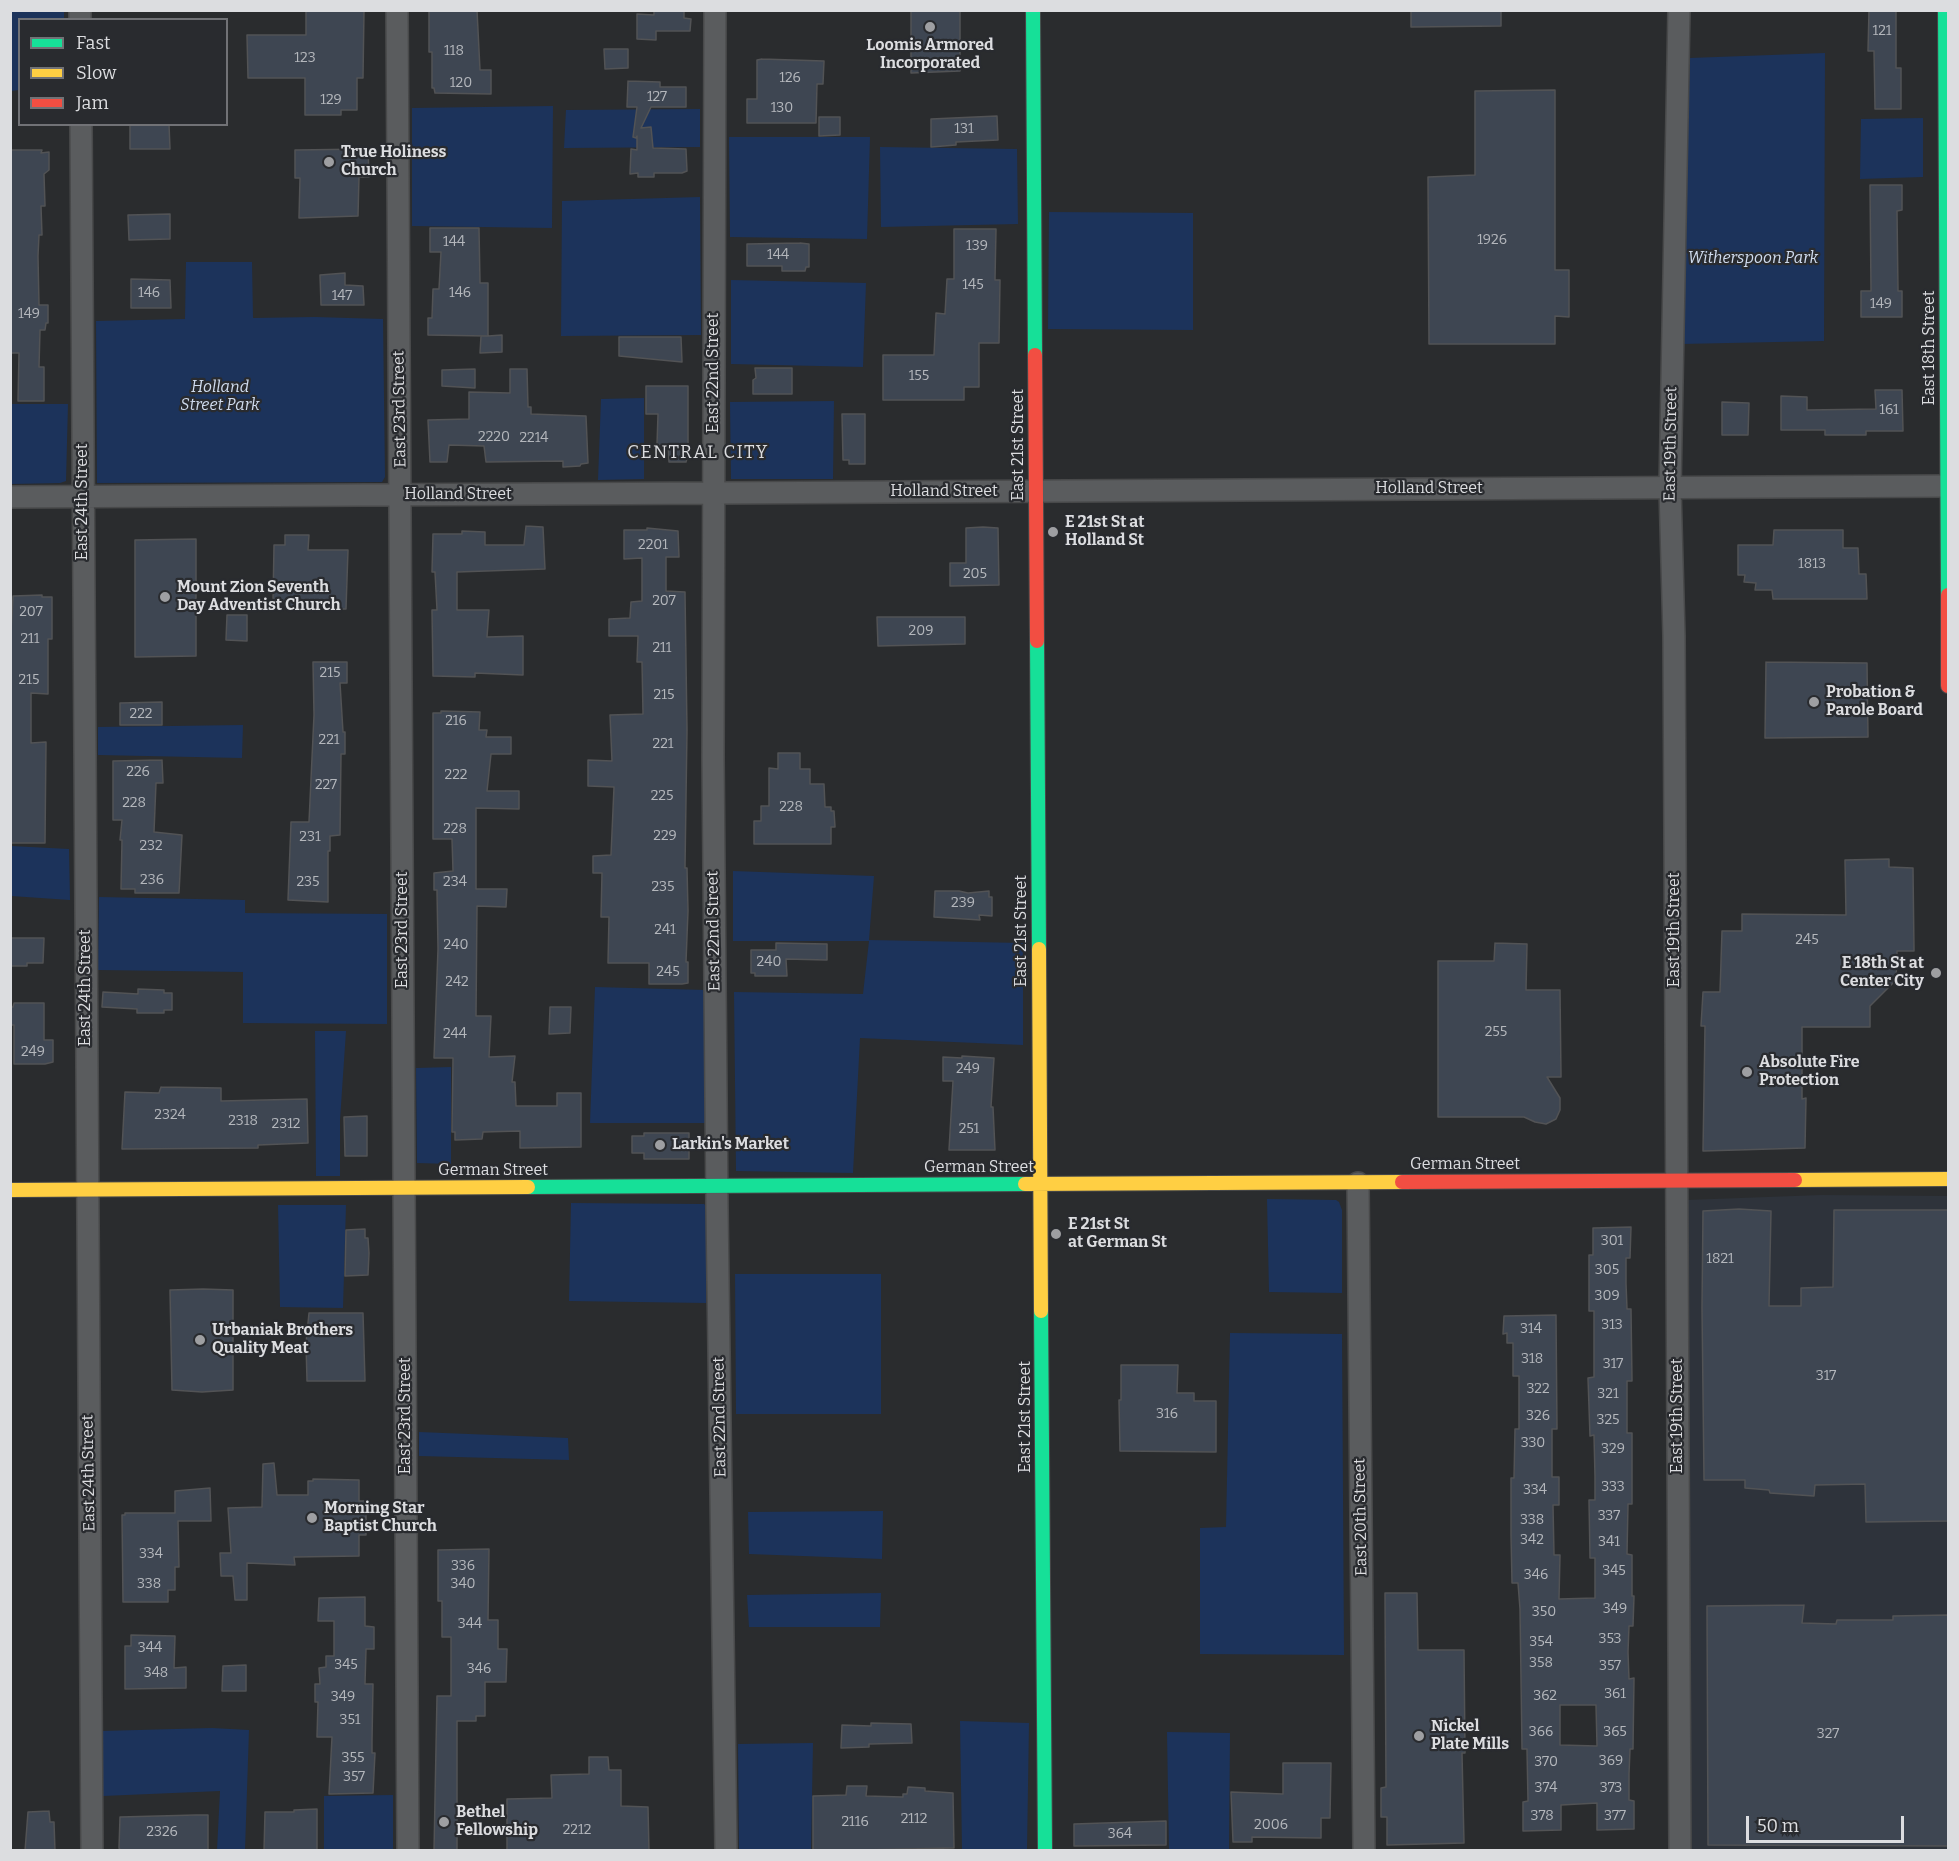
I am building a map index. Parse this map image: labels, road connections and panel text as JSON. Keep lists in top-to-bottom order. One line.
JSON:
{"streets":{"street":["East 18th Street","East 22nd Street","East 23rd Street","East 19th Street","East 21st Street","Holland Street","East 24th Street","German Street","East 20th Street"]},"crossings":[["East 18th Street","Holland Street"],["East 22nd Street","Holland Street"],["East 22nd Street","German Street"],["East 23rd Street","Holland Street"],["East 23rd Street","German Street"],["East 19th Street","Holland Street"],["East 19th Street","German Street"],["East 21st Street","Holland Street"],["East 21st Street","German Street"],["Holland Street","East 24th Street"],["East 24th Street","German Street"],["German Street","East 20th Street"]],"districts":["CENTRAL CITY"],"parks":["Witherspoon Park","Holland Street Park"],"places":["Loomis Armored Incorporated","True Holiness Church","E 21st St at Holland St","Mount Zion Seventh Day Adventist Church","Probation & Parole Board","E 18th St at Center City","Absolute Fire Protection","Larkin's Market","E 21st St at German St","Urbaniak Brothers Quality Meat","Morning Star Baptist Church","Nickel Plate Mills","Bethel Fellowship"],"house_numbers":["121","118","123","126","120","127","129","130","131","1926","144","139","144","145","146","146","147","149","149","155","161","2220","2214","2201","1813","205","207","207","209","211","211","215","215","215","222","216","221","221","226","222","227","225","228","228","228","229","231","232","236","235","234","235","239","241","245","240","240","245","242","255","244","249","249","2324","2318","2312","251","301","1821","305","309","313","314","318","317","317","322","321","316","326","325","330","329","333","334","337","338","342","341","334","336","345","346","338","340","349","350","344","353","354","344","358","345","357","346","348","361","362","349","351","366","365","327","355","369","370","357","374","373","378","377","2112","2116","2006","2212","2326","364"],"legend":["Fast","Slow","Jam"],"scale_bar":"50 m"}
